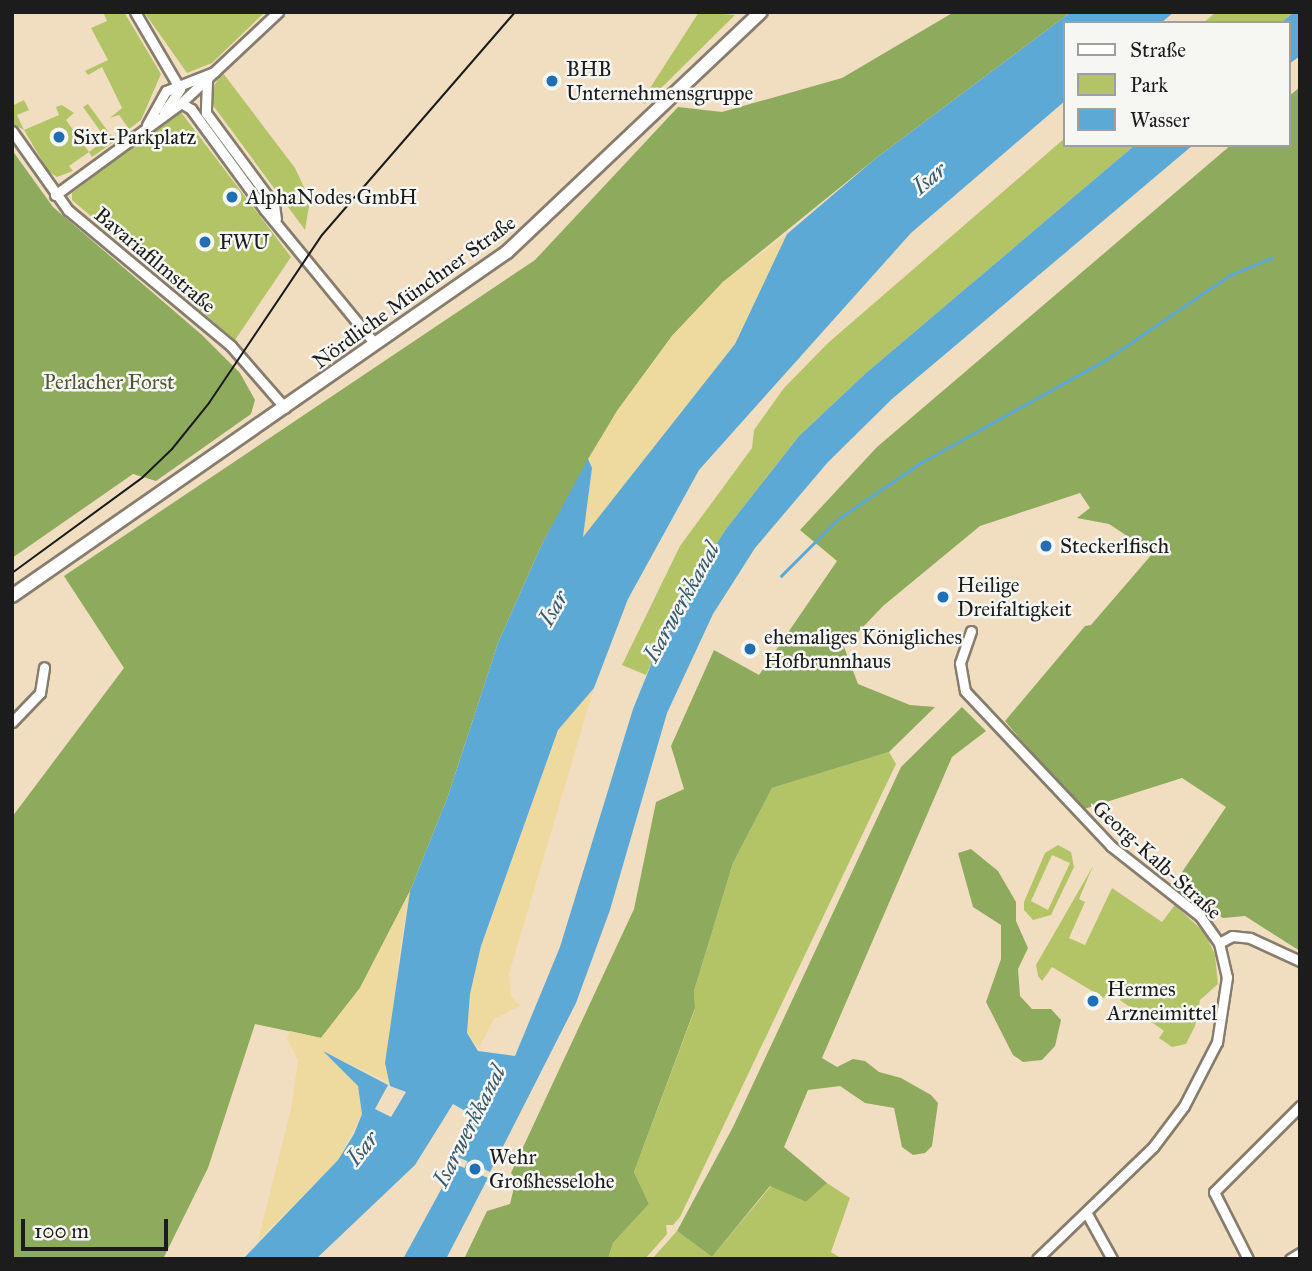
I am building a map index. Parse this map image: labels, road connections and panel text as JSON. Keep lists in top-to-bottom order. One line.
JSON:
{"streets":{"main road":["Nördliche Münchner Straße"],"street":["Bavariafilmstraße","Georg-Kalb-Straße"]},"crossings":[["Bavariafilmstraße","Nördliche Münchner Straße"]],"water":["Isar","Isarwerkkanal"],"parks":["Perlacher Forst"],"places":["BHB Unternehmensgruppe","Sixt-Parkplatz","AlphaNodes GmbH","FWU","Steckerlfisch","Heilige Dreifaltigkeit","ehemaliges Königliches Hofbrunnhaus","Hermes Arzneimittel","Wehr Großhesselohe"],"legend":["Straße","Park","Wasser"],"scale_bar":"100 m"}
